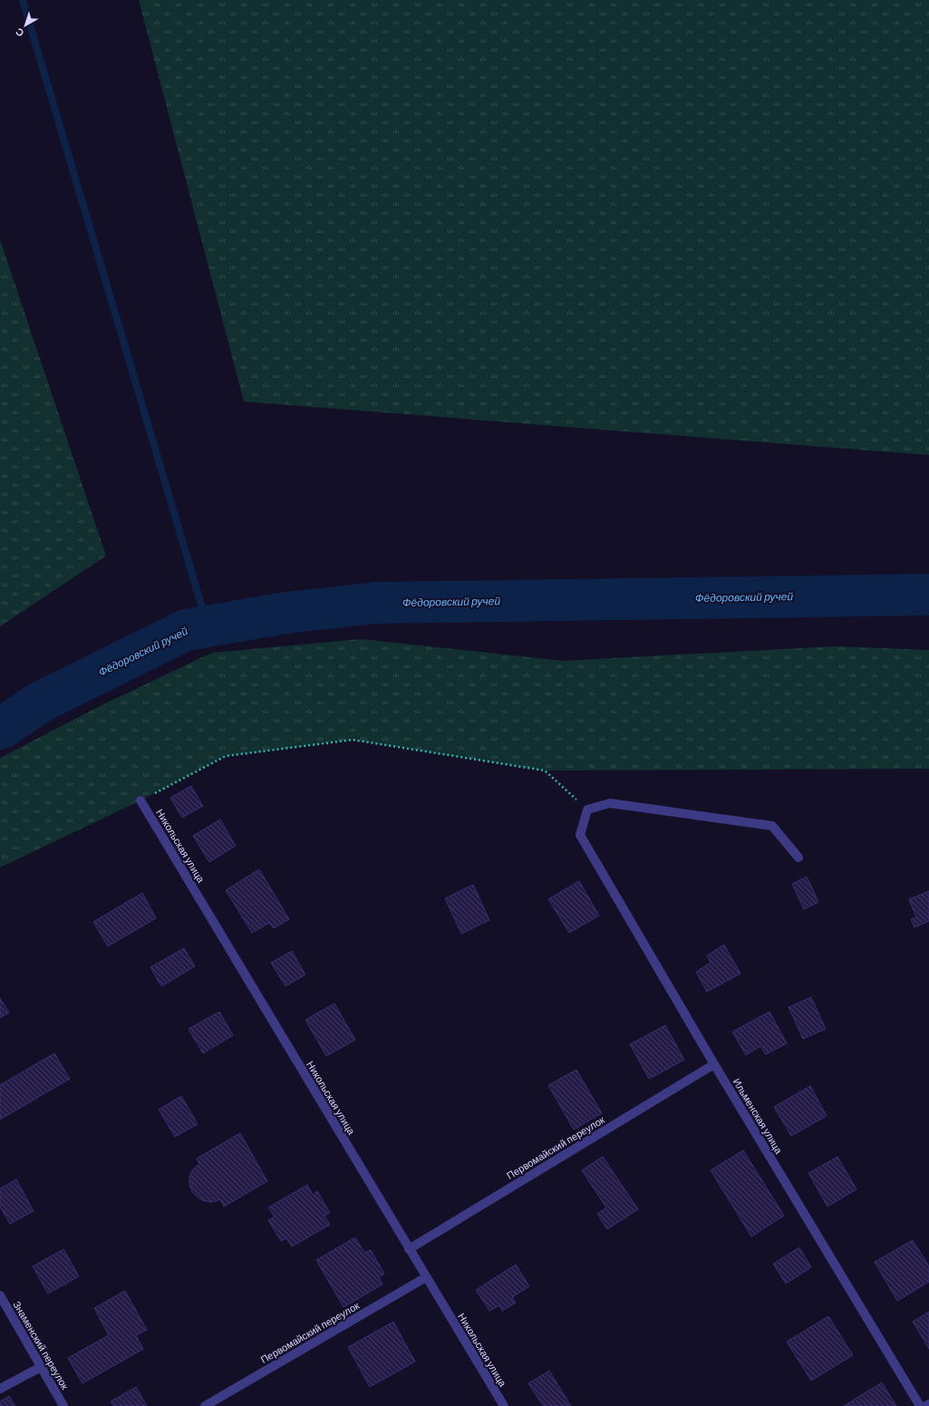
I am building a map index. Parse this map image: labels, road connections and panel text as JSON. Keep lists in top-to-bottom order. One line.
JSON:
{"streets":{"street":["Никольская улица","Ильменская улица","Первомайский переулок","Знаменский переулок"]},"crossings":[["Никольская улица","Первомайский переулок"],["Ильменская улица","Первомайский переулок"]],"water":["Фёдоровский ручей"],"north":"bottom left"}
